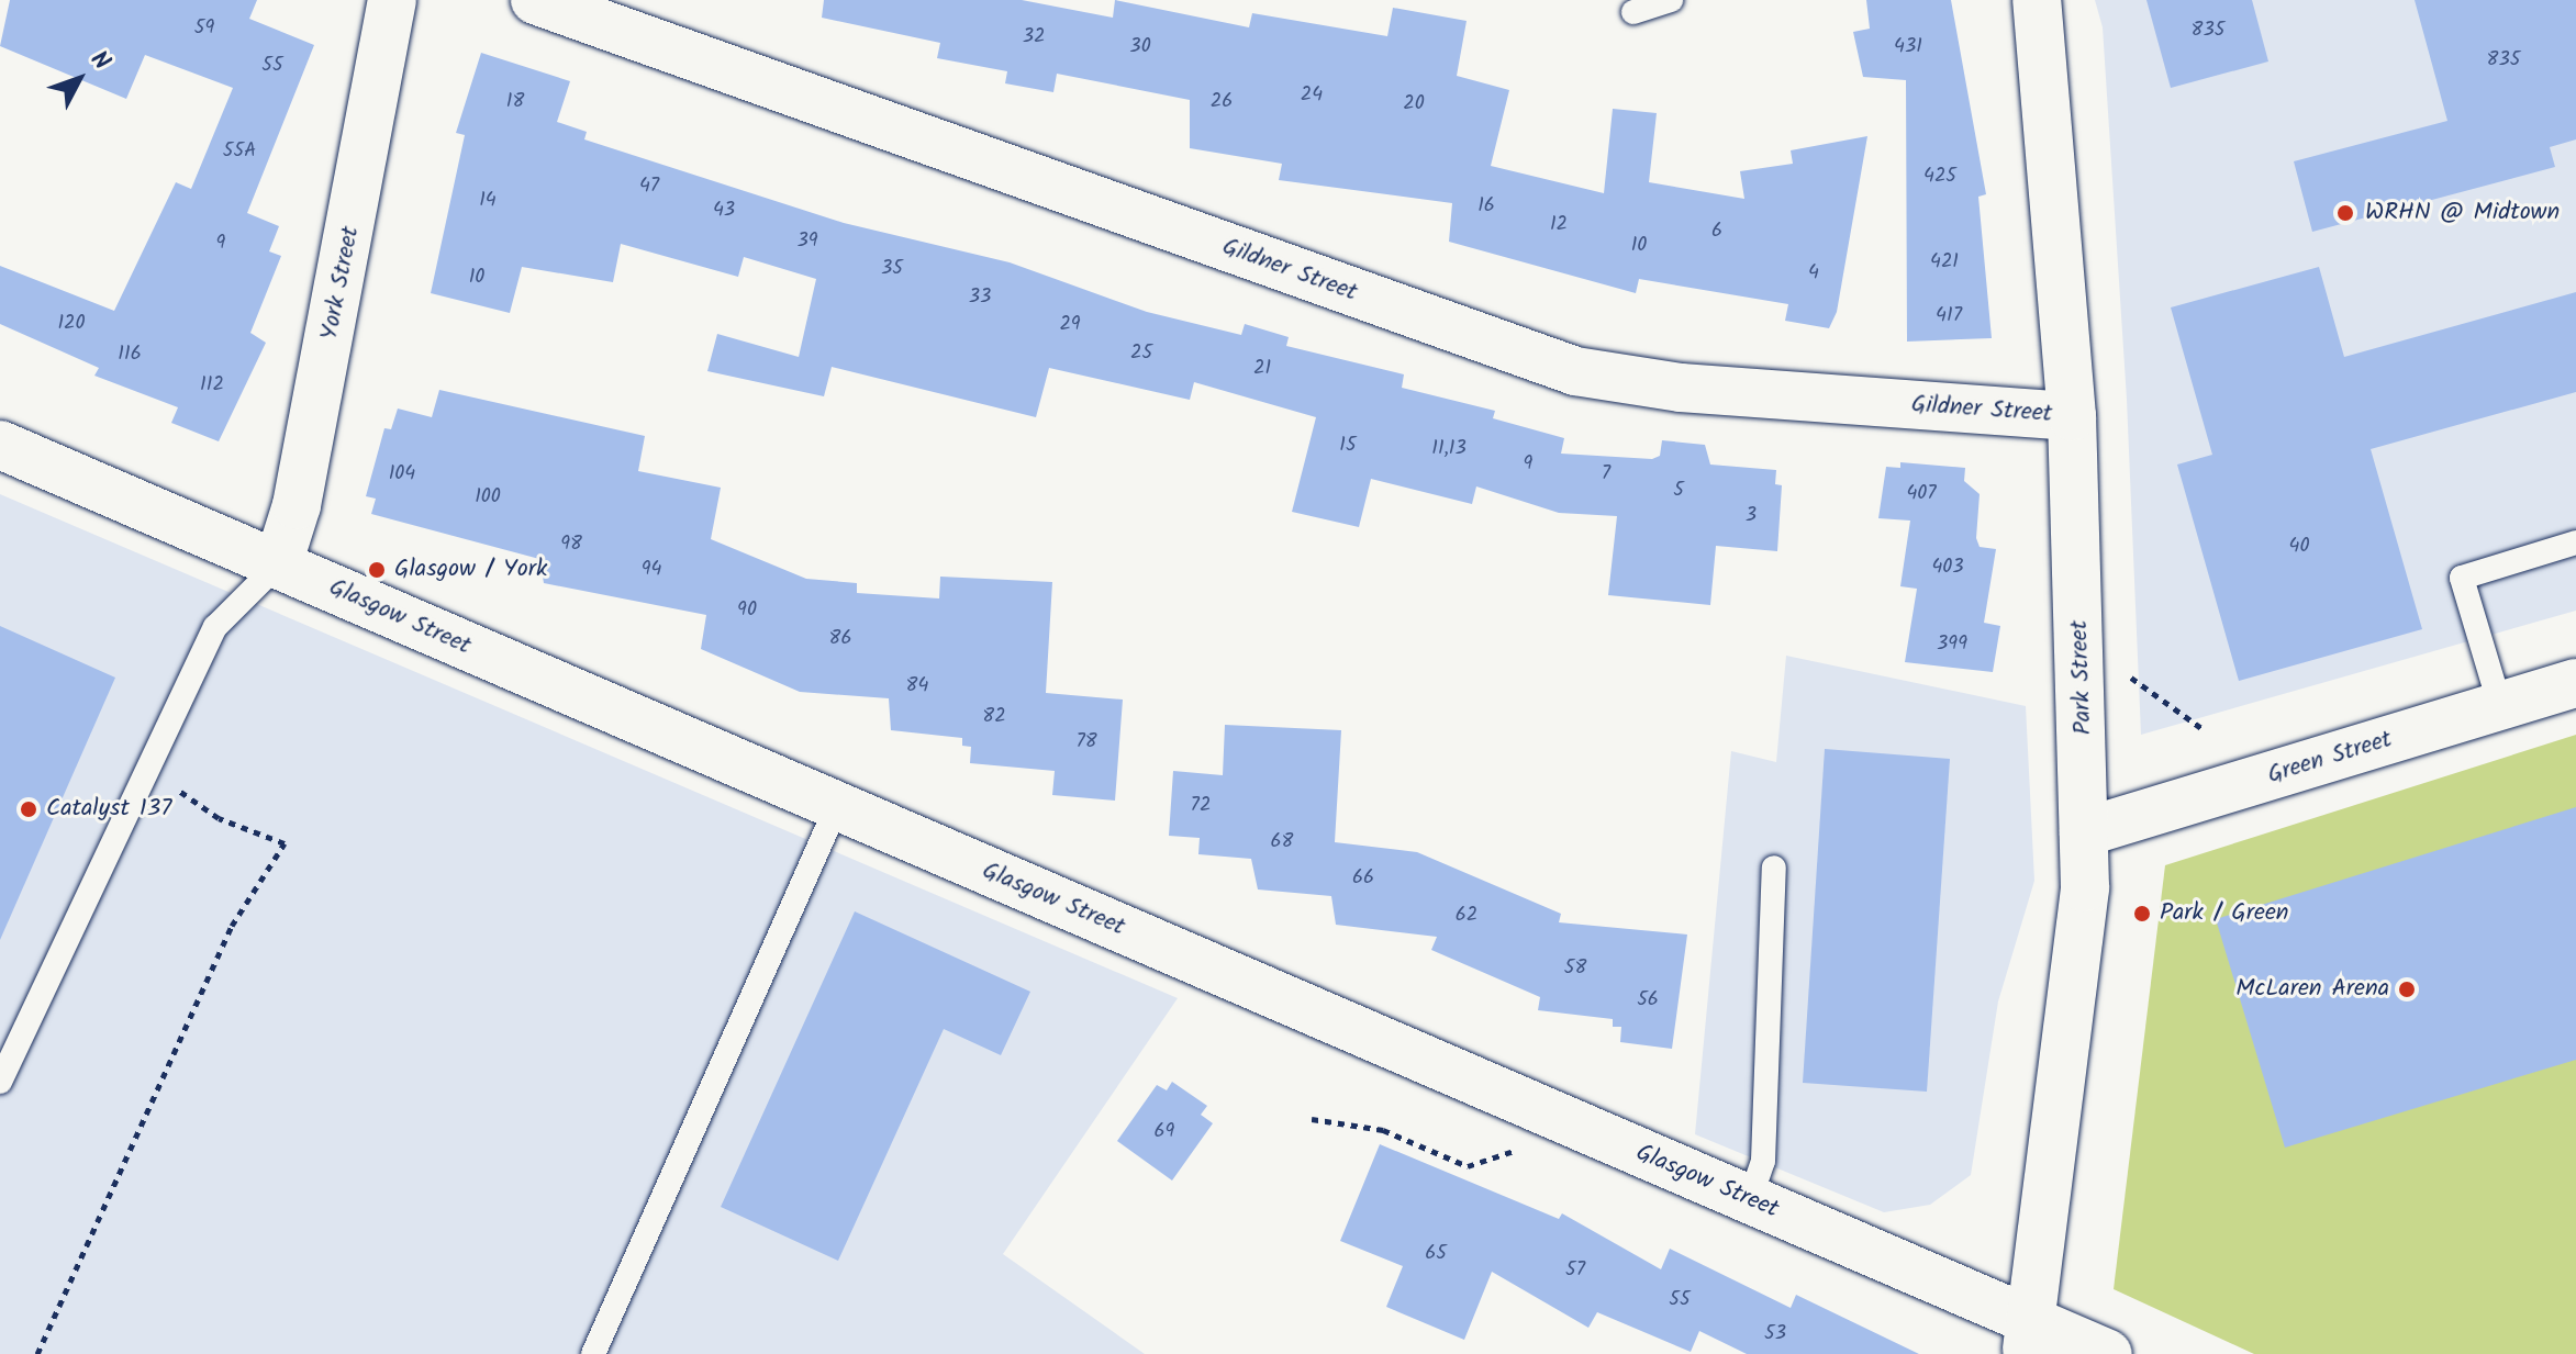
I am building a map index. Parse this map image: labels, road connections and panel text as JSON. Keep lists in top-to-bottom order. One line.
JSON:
{"streets":{"street":["Gildner Street","York Street","Glasgow Street","Park Street","Green Street"]},"crossings":[["Gildner Street","Park Street"],["York Street","Glasgow Street"],["Glasgow Street","Park Street"],["Park Street","Green Street"]],"places":["WRHN @ Midtown","Glasgow / York","Catalyst 137","Park / Green","McLaren Arena"],"house_numbers":["59","835","32","30","431","835","55","24","18","26","20","55A","425","47","14","16","43","12","6","39","9","10","421","35","4","10","33","417","120","29","25","116","21","112","15","11,13","9","104","7","5","407","100","3","98","40","403","94","90","86","399","84","82","78","72","68","66","62","58","56","69","65","57","55","53"],"north":"top right"}
